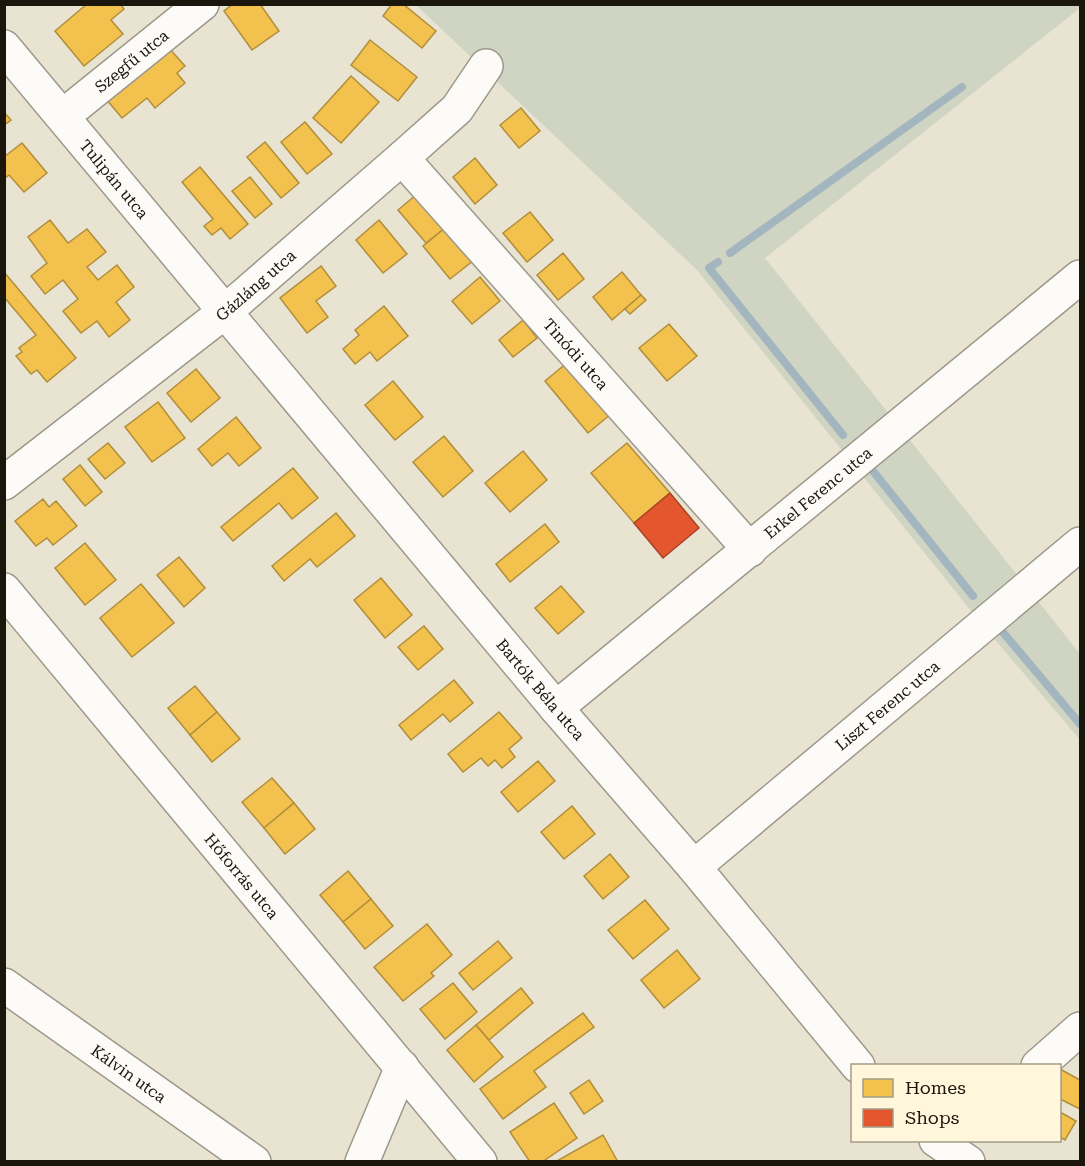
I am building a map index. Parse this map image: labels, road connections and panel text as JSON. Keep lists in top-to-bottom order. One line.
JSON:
{"streets":{"street":["Szegfű utca","Tulipán utca","Gázláng utca","Tinódi utca","Erkel Ferenc utca","Bartók Béla utca","Liszt Ferenc utca","Hőforrás utca","Kálvin utca"]},"crossings":[["Szegfű utca","Tulipán utca"],["Tulipán utca","Gázláng utca"],["Tulipán utca","Bartók Béla utca"],["Gázláng utca","Tinódi utca"],["Gázláng utca","Bartók Béla utca"],["Tinódi utca","Erkel Ferenc utca"],["Erkel Ferenc utca","Bartók Béla utca"],["Bartók Béla utca","Liszt Ferenc utca"]],"legend":["Homes","Shops"]}
